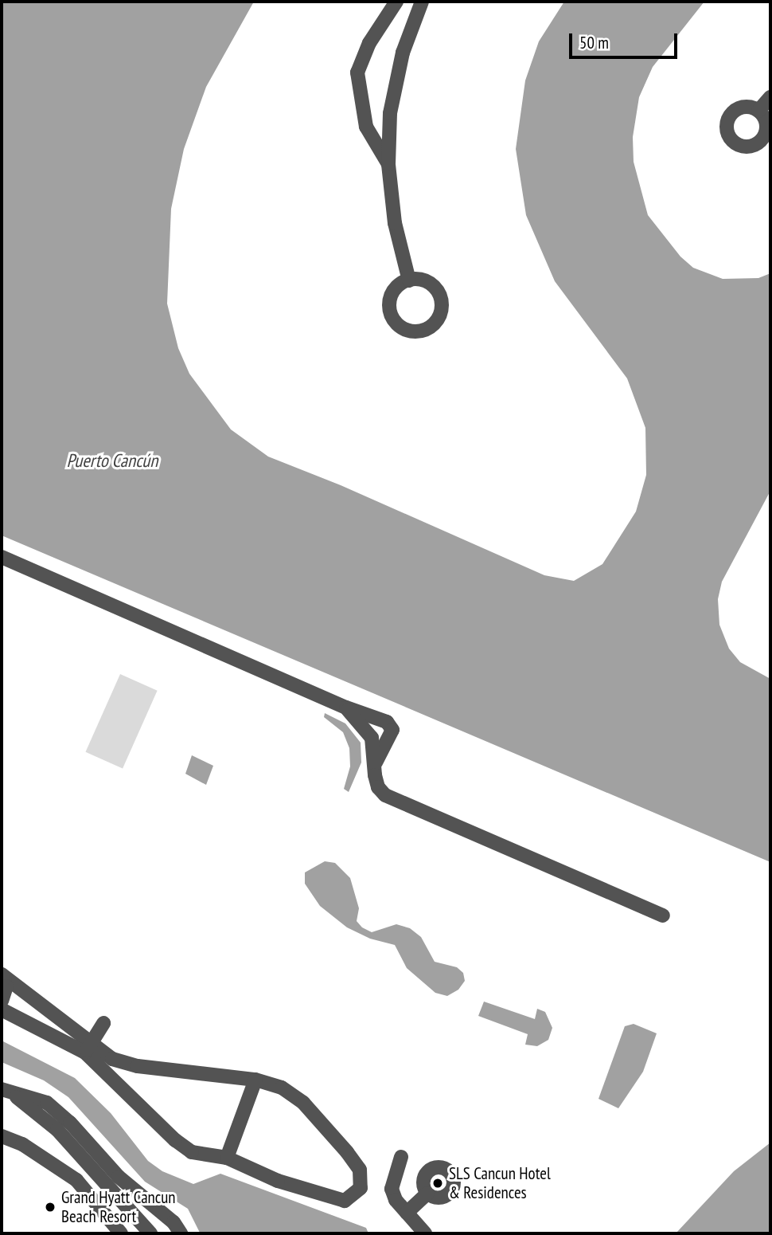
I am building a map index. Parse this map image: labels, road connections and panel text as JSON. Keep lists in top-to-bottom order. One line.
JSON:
{"water":["Puerto Cancún"],"places":["SLS Cancun Hotel & Residences","Grand Hyatt Cancun Beach Resort"],"scale_bar":"50 m"}
